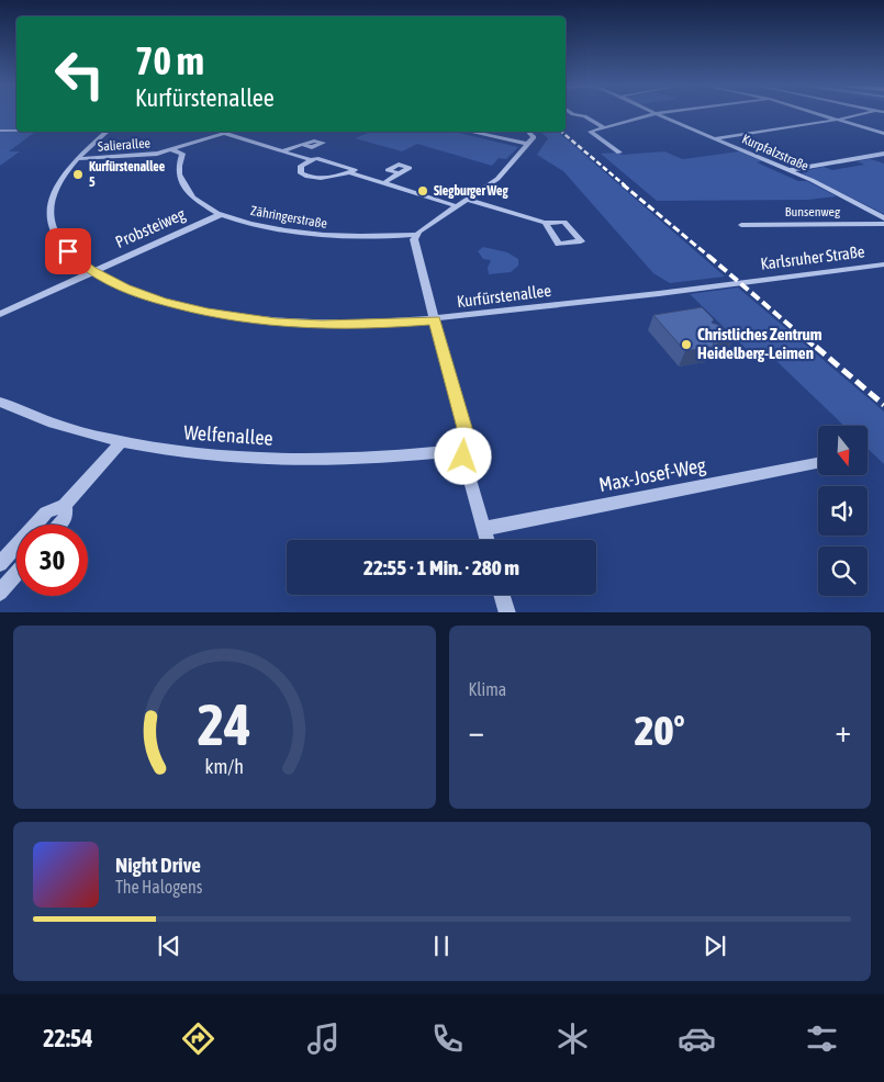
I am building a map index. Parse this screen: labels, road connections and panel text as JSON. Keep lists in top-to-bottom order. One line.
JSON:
{"streets":{"street":["Salierallee","Kurpfalzstraße","Bunsenweg","Zähringerstraße","Probsteiweg","Karlsruher Straße","Kurfürstenallee","Welfenallee","Max-Josef-Weg"]},"crossings":[["Salierallee","Zähringerstraße"],["Salierallee","Kurfürstenallee"],["Zähringerstraße","Probsteiweg"],["Probsteiweg","Kurfürstenallee"],["Karlsruher Straße","Kurfürstenallee"]],"places":["Kurfürstenallee 5","Siegburger Weg","Christliches Zentrum Heidelberg-Leimen"],"north":"bottom","page":{"turn":["70 m","Kurfürstenallee"],"limit":"30","trip":"22:55 · 1 Min. · 280 m","tile":"Klima","heat":["−","20°","+"],"song":["Night Drive","The Halogens"],"tabs":"22:54","gauge":["24","km/h"]}}
